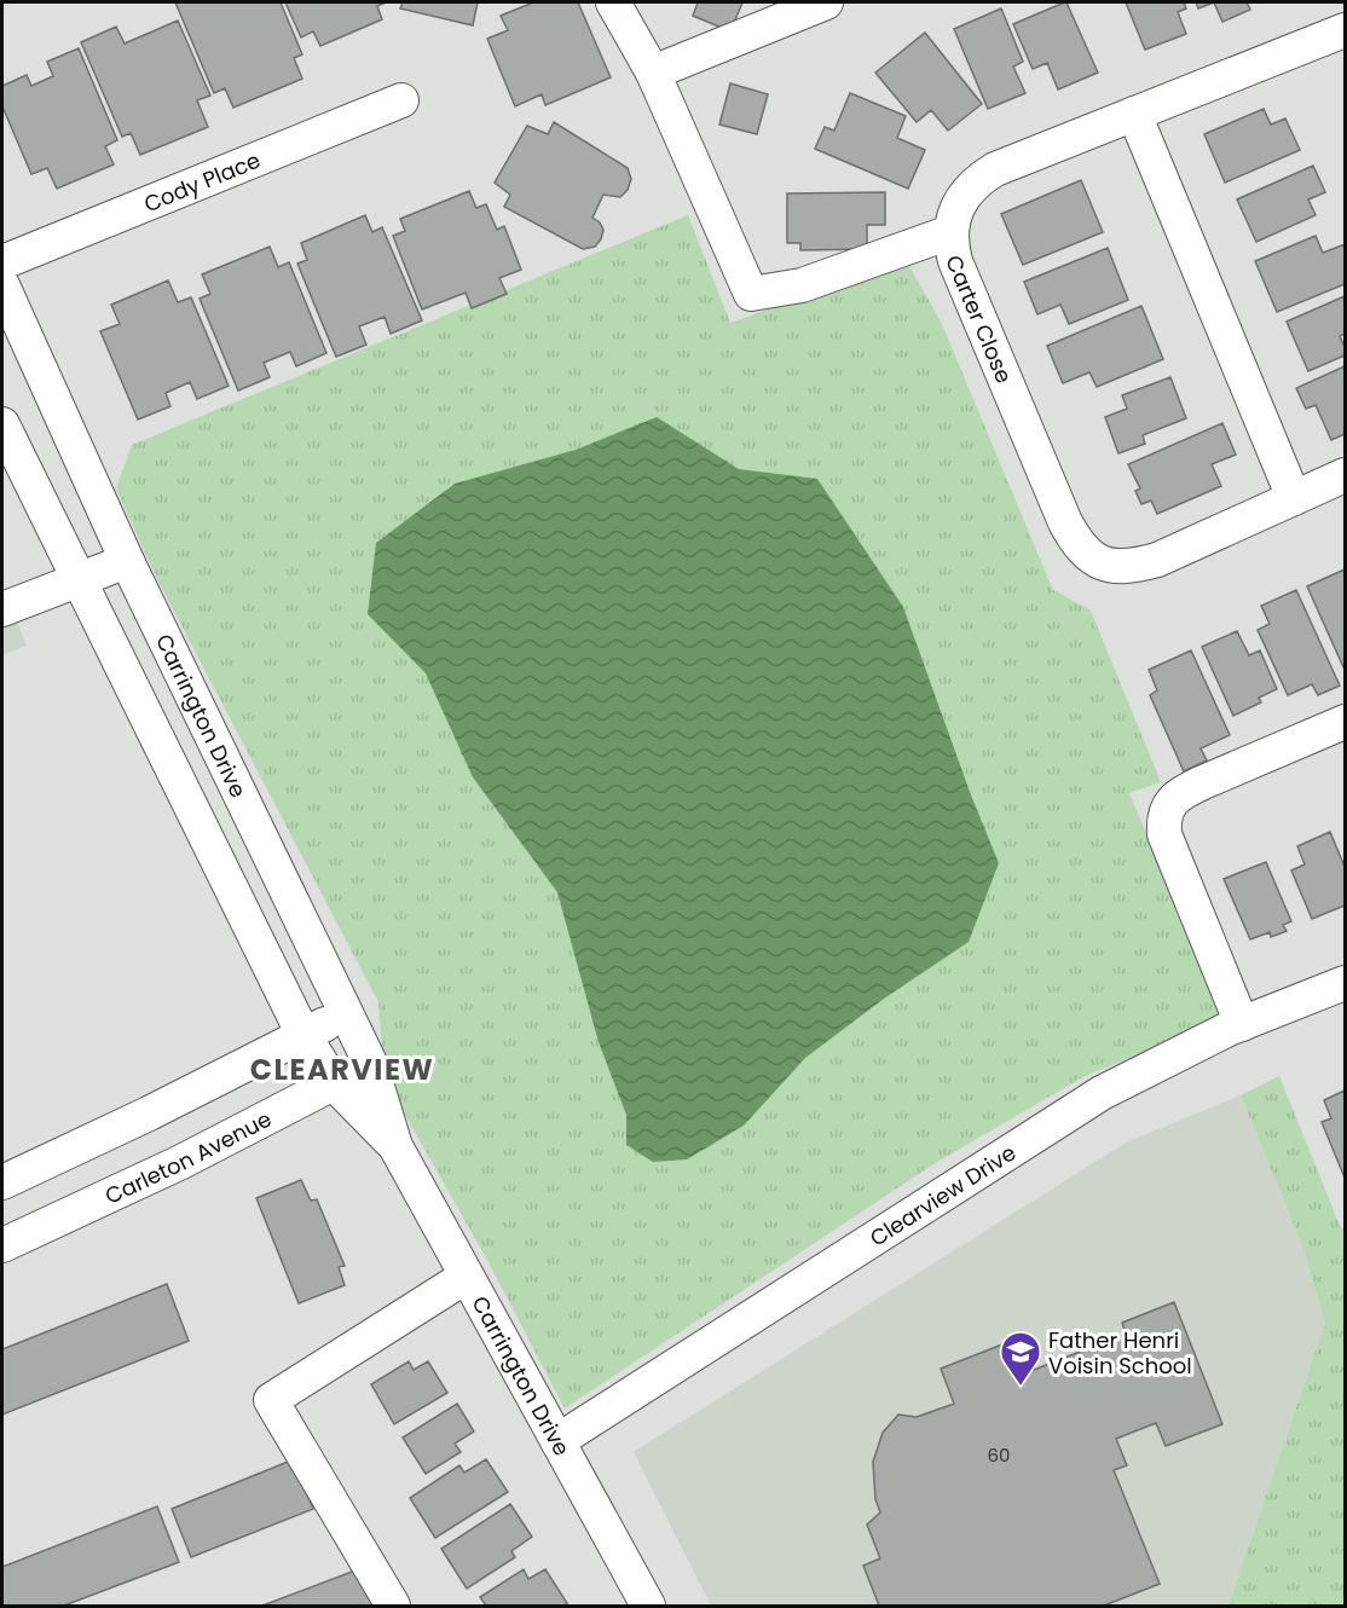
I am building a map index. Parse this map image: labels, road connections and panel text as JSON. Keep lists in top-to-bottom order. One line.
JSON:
{"streets":{"street":["Cody Place","Carter Close","Carrington Drive","Carleton Avenue","Clearview Drive"]},"crossings":[["Carrington Drive","Carleton Avenue"],["Carrington Drive","Clearview Drive"]],"districts":["CLEARVIEW"],"places":{"school or university":["Father Henri Voisin School"]},"house_numbers":["60"]}
